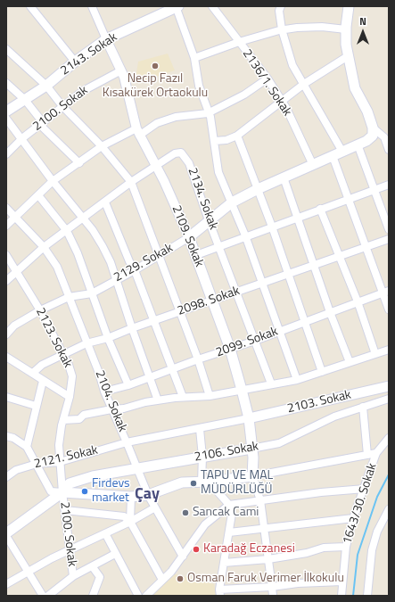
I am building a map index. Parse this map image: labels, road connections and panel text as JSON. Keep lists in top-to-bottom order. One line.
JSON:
{"streets":{"main road":["2143. Sokak","2109. Sokak","2129. Sokak","2103. Sokak","2106. Sokak"],"street":["2136/1. Sokak","2100. Sokak","2134. Sokak","2098. Sokak","2123. Sokak","2099. Sokak","2104. Sokak","2121. Sokak","1643/30. Sokak"]},"crossings":[["2143. Sokak","2109. Sokak"],["2136/1. Sokak","2129. Sokak"],["2100. Sokak","2109. Sokak"],["2100. Sokak","2123. Sokak"],["2100. Sokak","2106. Sokak"],["2100. Sokak","2121. Sokak"],["2134. Sokak","2109. Sokak"],["2134. Sokak","2129. Sokak"],["2134. Sokak","2098. Sokak"],["2134. Sokak","2123. Sokak"],["2134. Sokak","2099. Sokak"],["2134. Sokak","2104. Sokak"],["2109. Sokak","2129. Sokak"],["2109. Sokak","2098. Sokak"],["2109. Sokak","2099. Sokak"],["2109. Sokak","2104. Sokak"],["2109. Sokak","2103. Sokak"],["2109. Sokak","2106. Sokak"],["2129. Sokak","2123. Sokak"],["2129. Sokak","2104. Sokak"],["2098. Sokak","2123. Sokak"],["2098. Sokak","2104. Sokak"],["2123. Sokak","2106. Sokak"],["2123. Sokak","2121. Sokak"],["2099. Sokak","2104. Sokak"],["2104. Sokak","2103. Sokak"],["2104. Sokak","2121. Sokak"]],"districts":["Çay"],"places":["Necip Fazıl Kısakürek Ortaokulu","TAPU VE MAL MÜDÜRLÜĞÜ","Firdevs market","Sancak Cami","Karadağ Eczanesi","Osman Faruk Verimer İlkokulu"],"north":"top"}
